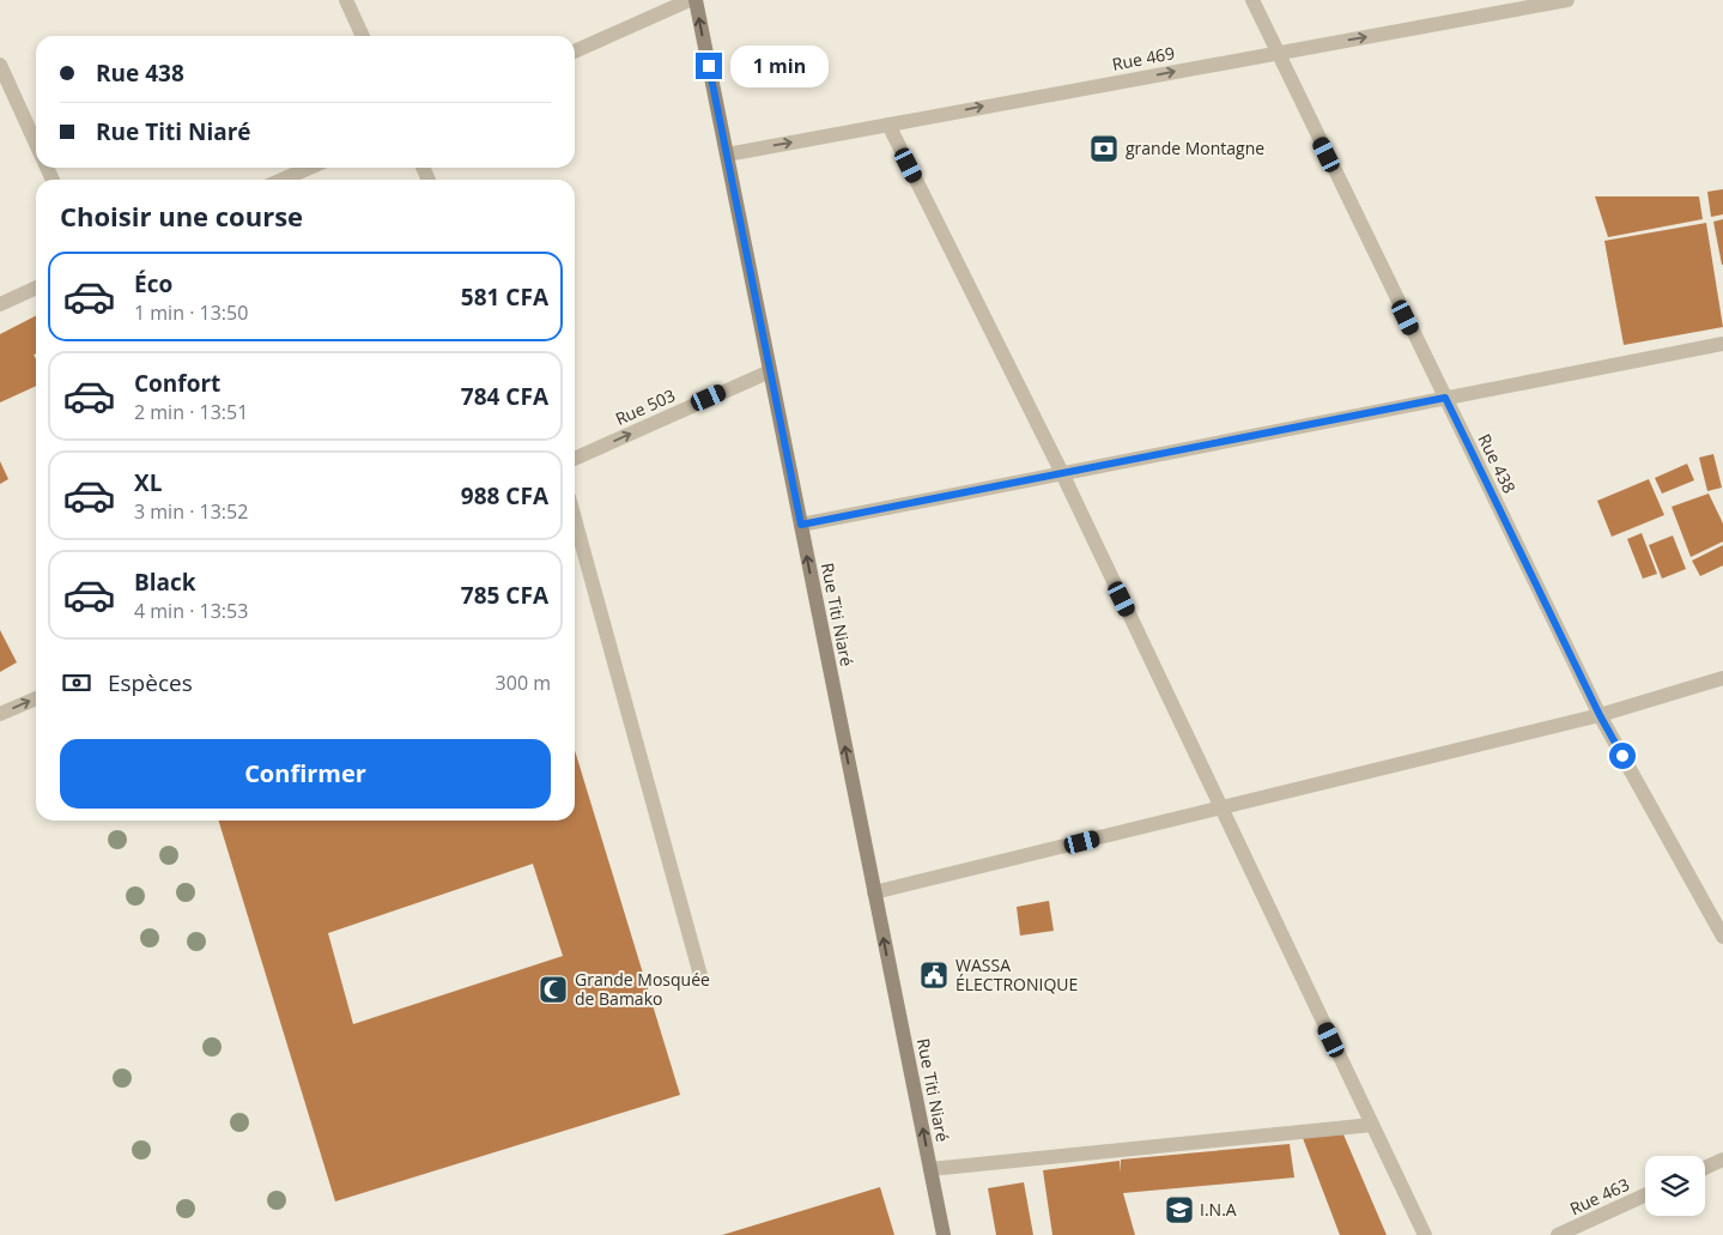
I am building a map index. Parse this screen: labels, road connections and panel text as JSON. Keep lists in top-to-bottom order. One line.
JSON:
{"streets":{"main road":["Rue Titi Niaré"],"street":["Rue 469","Rue 503","Rue 438","Rue 463"]},"crossings":[["Rue 469","Rue 438"],["Rue 469","Rue Titi Niaré"],["Rue 503","Rue Titi Niaré"]],"one_way":["Rue 469","Rue 503","Rue Titi Niaré"],"places":{"bank":["grande Montagne"],"public building":["WASSA ÉLECTRONIQUE"],"mosque":["Grande Mosquée de Bamako"],"school or university":["I.N.A"]},"page":{"banner":["Rue 438","Rue Titi Niaré"],"bubble":"1 min","heading":"Choisir une course","list":[{"name":"Éco","note":"1 min · 13:50","value":"581 CFA"},{"name":"Confort","note":"2 min · 13:51","value":"784 CFA"},{"name":"XL","note":"3 min · 13:52","value":"988 CFA"},{"name":"Black","note":"4 min · 13:53","value":"785 CFA"}],"pay":["Espèces","300 m"],"buttons":"Confirmer"}}
